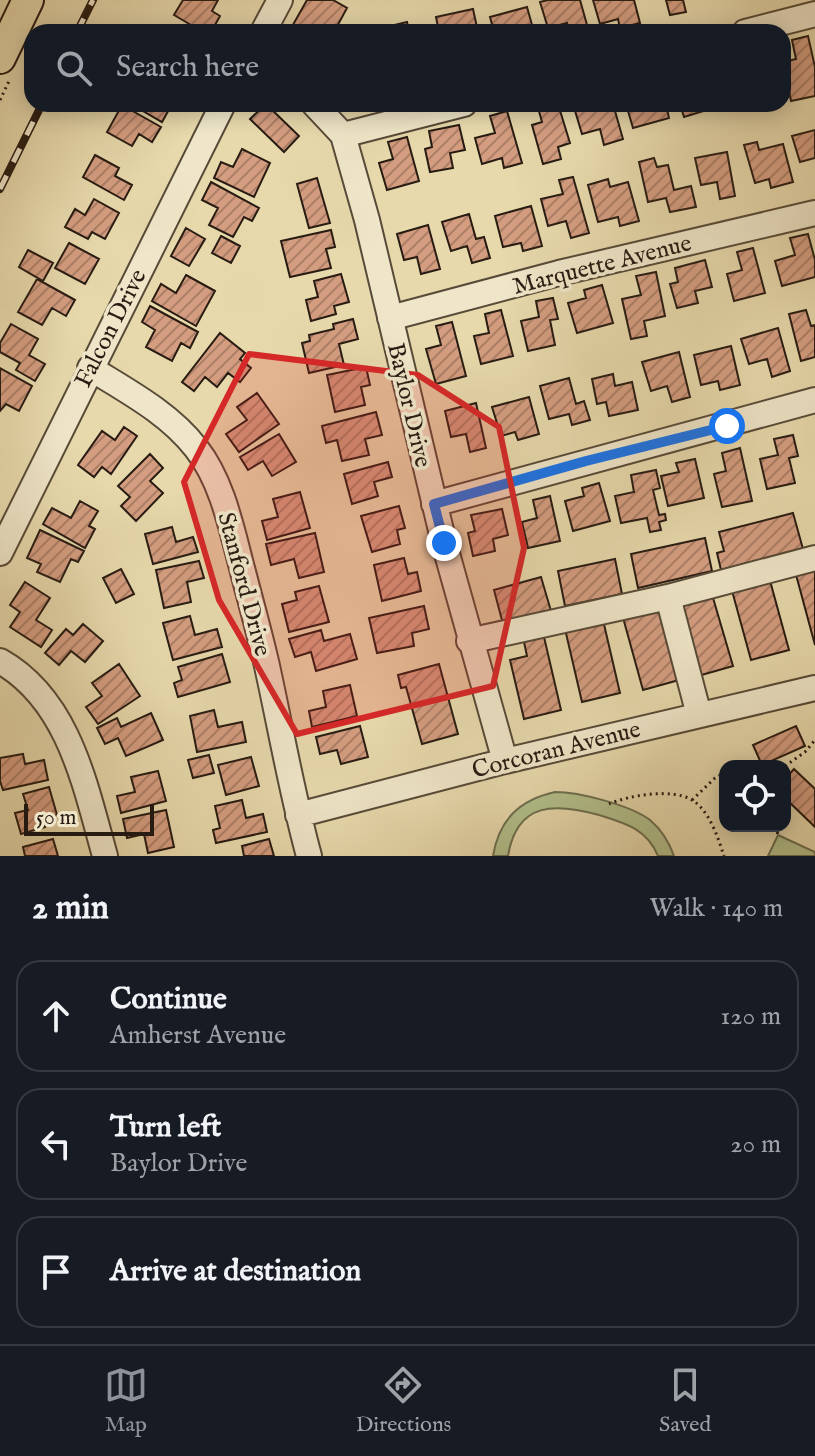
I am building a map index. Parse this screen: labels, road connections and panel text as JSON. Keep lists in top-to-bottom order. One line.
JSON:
{"streets":{"street":["Marquette Avenue","Falcon Drive","Baylor Drive","Stanford Drive","Corcoran Avenue"]},"crossings":[["Marquette Avenue","Baylor Drive"],["Falcon Drive","Stanford Drive"],["Baylor Drive","Corcoran Avenue"],["Stanford Drive","Corcoran Avenue"]],"scale_bar":"50 m","page":{"search":"Search here","scale":"50 m","heading":["2 min","Walk · 140 m"],"list":[["Continue","Amherst Avenue","120 m"],["Turn left","Baylor Drive","20 m"],"Arrive at destination"],"nav":["Map","Directions","Saved"]}}
